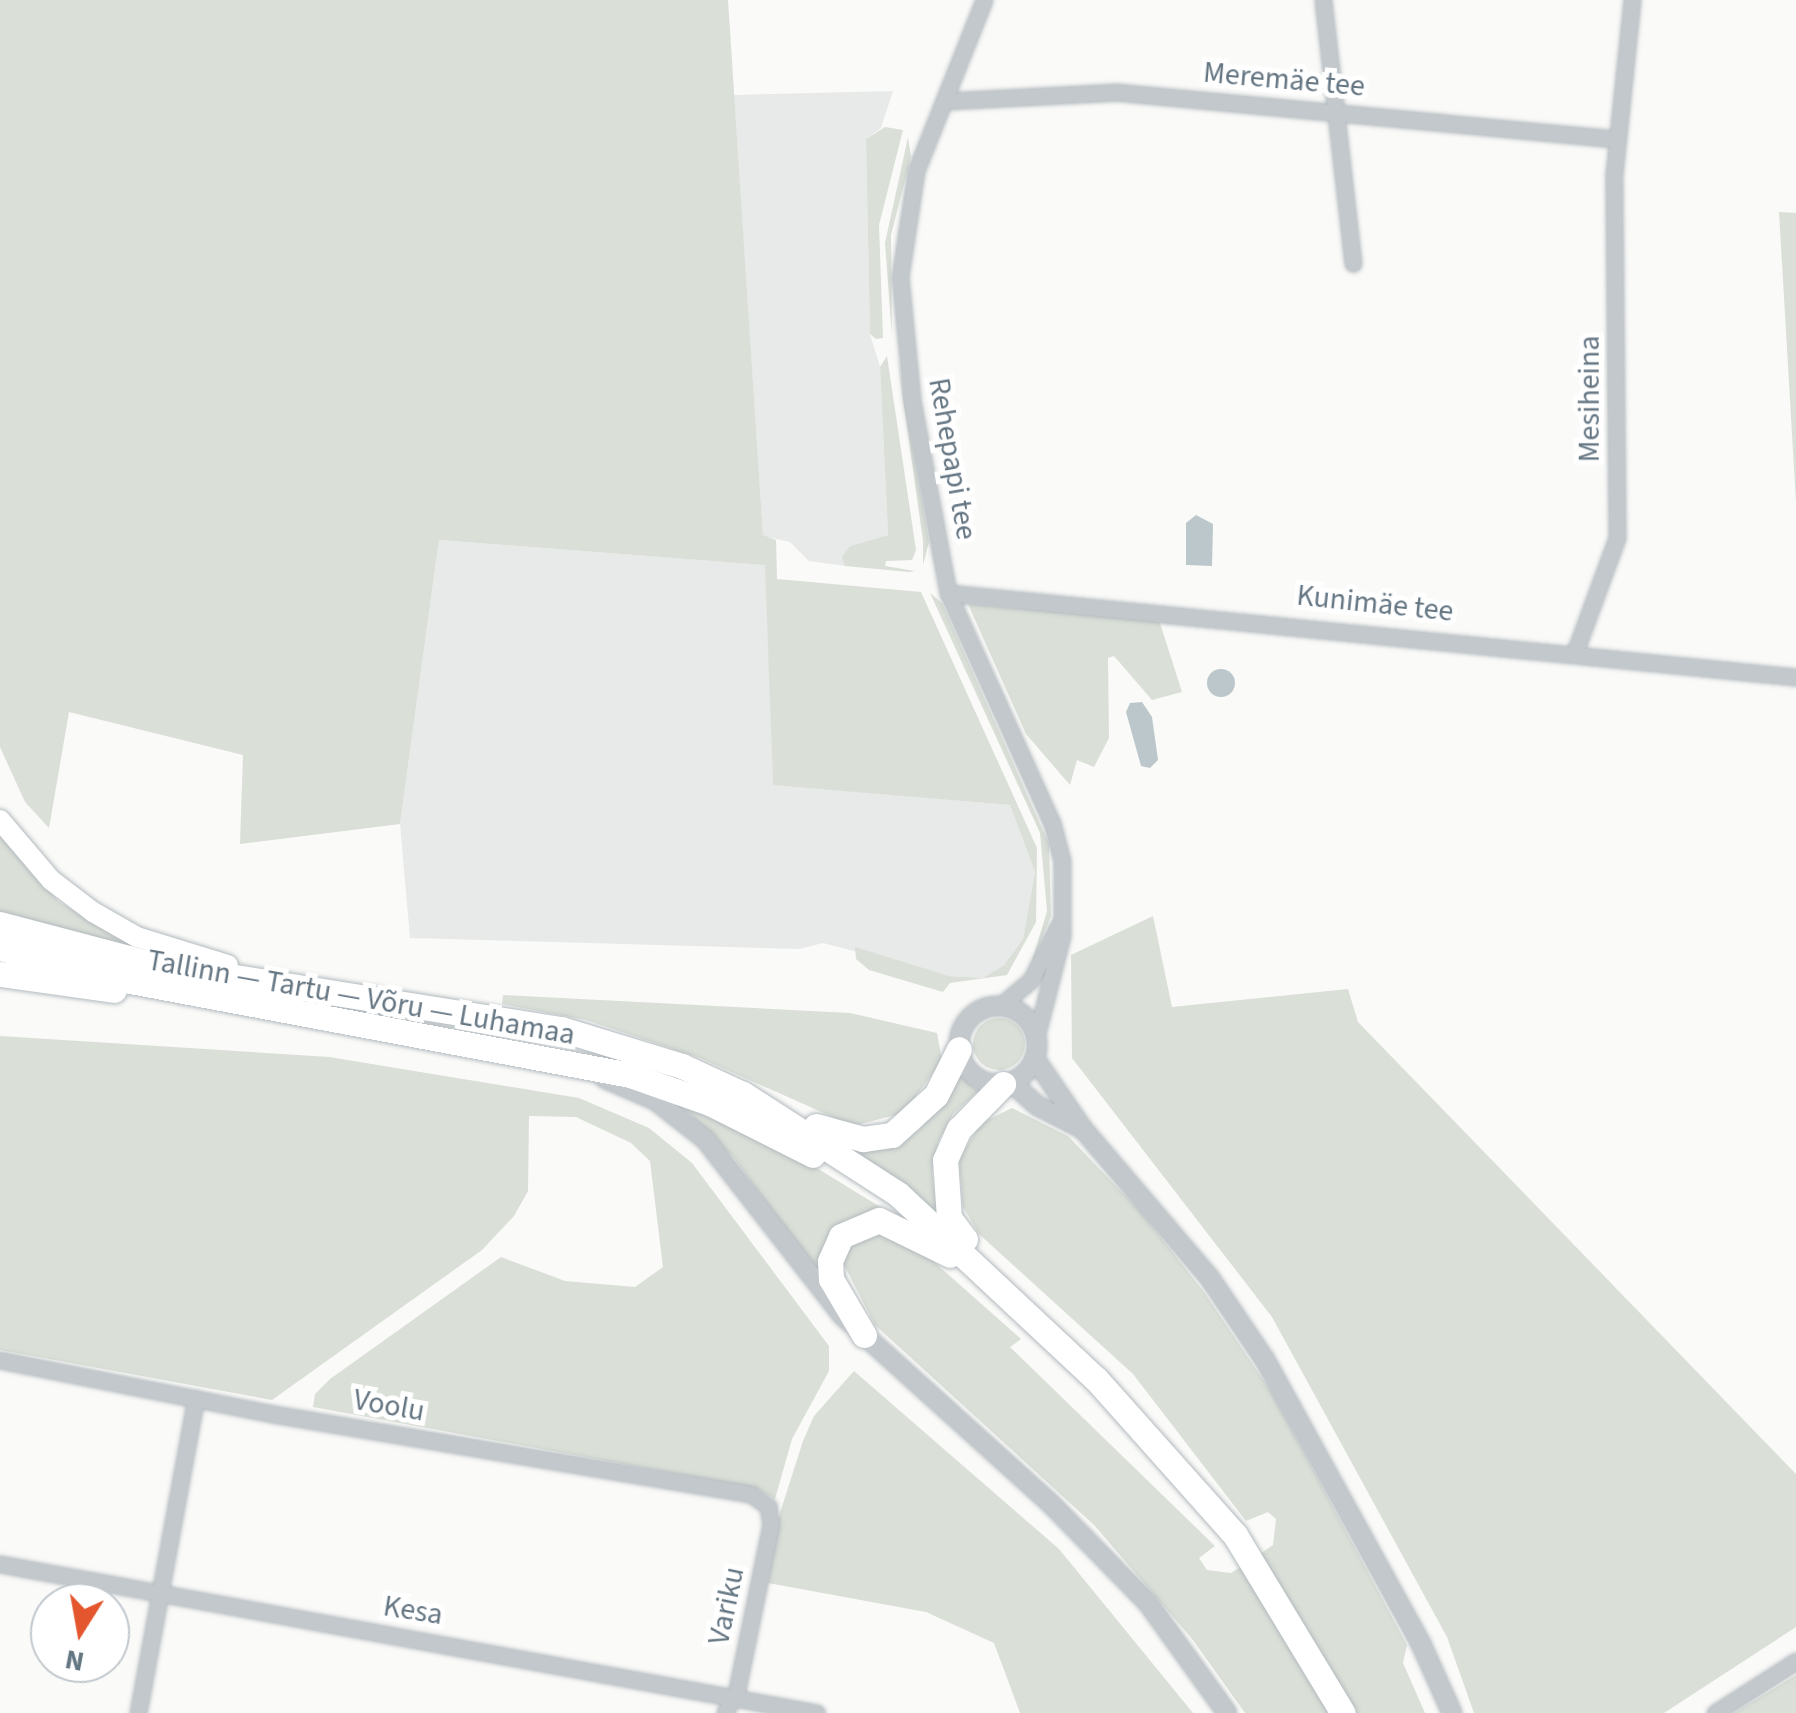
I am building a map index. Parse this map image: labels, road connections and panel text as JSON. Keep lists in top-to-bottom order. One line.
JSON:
{"streets":{"highway":["Tallinn — Tartu — Võru — Luhamaa"],"street":["Meremäe tee","Mesiheina","Rehepapi tee","Kunimäe tee","Voolu","Variku","Kesa"]},"crossings":[["Meremäe tee","Mesiheina"],["Meremäe tee","Rehepapi tee"],["Mesiheina","Kunimäe tee"],["Rehepapi tee","Kunimäe tee"],["Voolu","Variku"],["Variku","Kesa"]],"north":"bottom"}
